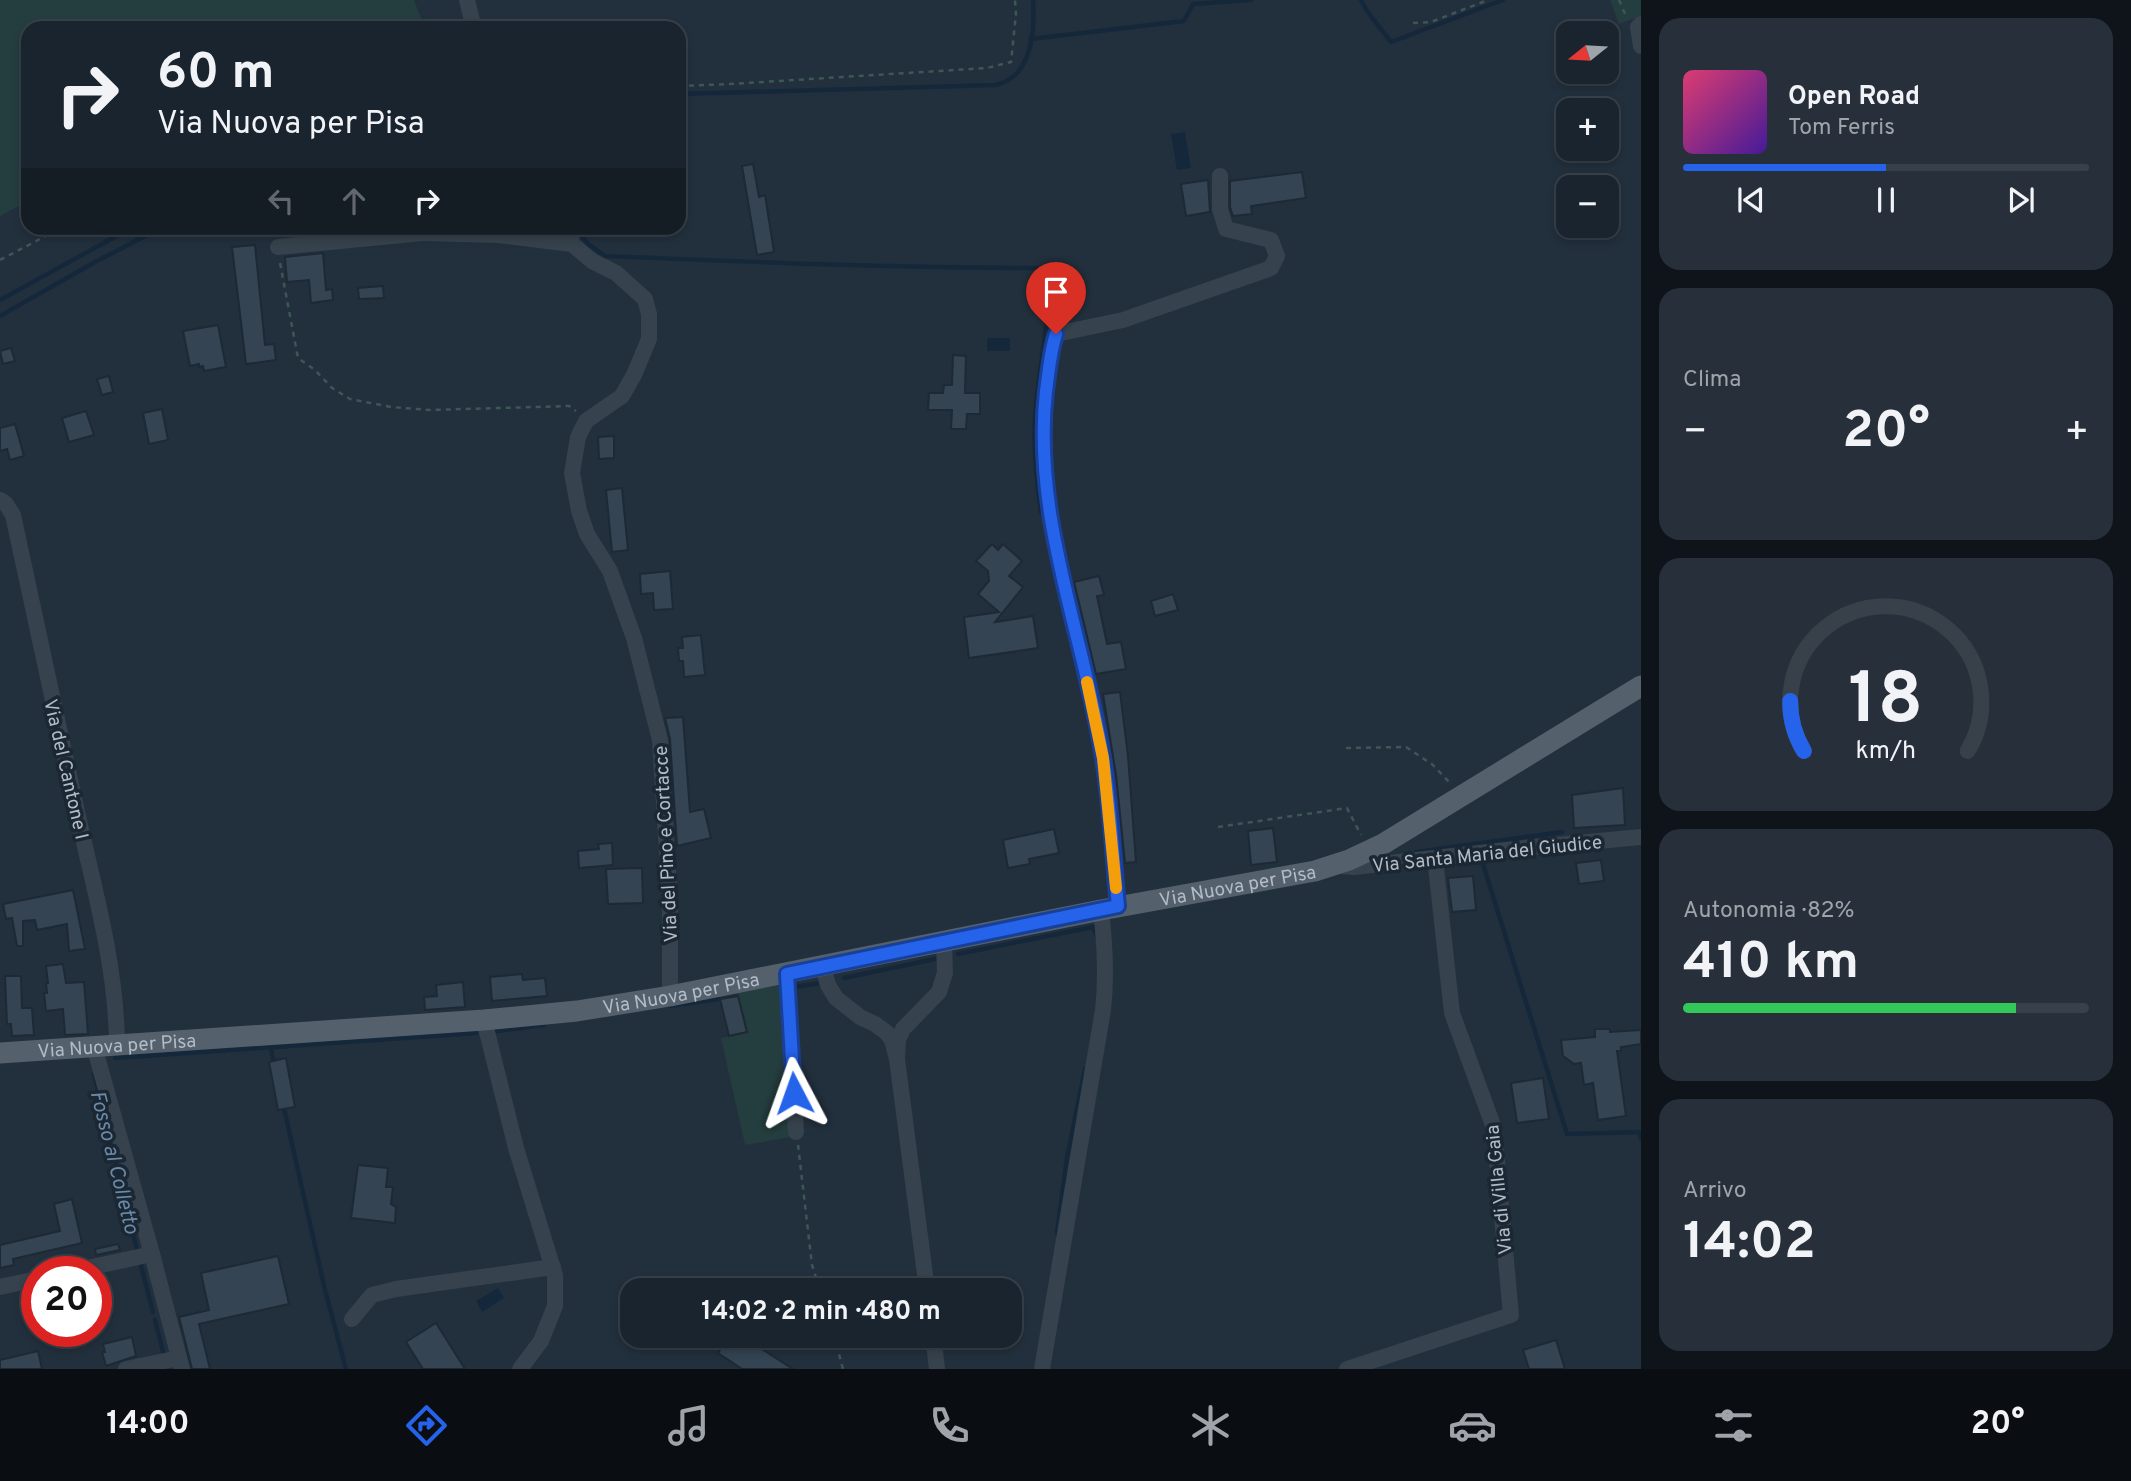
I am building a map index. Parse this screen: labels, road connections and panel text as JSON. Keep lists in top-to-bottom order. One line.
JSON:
{"streets":{"main road":["Via Nuova per Pisa"],"street":["Via del Cantone I","Via del Pino e Cortacce","Via Santa Maria del Giudice","Via di Villa Gaia"]},"crossings":[["Via del Cantone I","Via Nuova per Pisa"],["Via del Pino e Cortacce","Via Nuova per Pisa"],["Via Santa Maria del Giudice","Via Nuova per Pisa"],["Via Santa Maria del Giudice","Via di Villa Gaia"]],"water":["Fosso al Colletto"],"north":"left","page":{"map_buttons":["+","−"],"turn":["60 m","Via Nuova per Pisa"],"song":["Open Road","Tom Ferris"],"tile":["Clima",["Autonomia · 82%","410 km"],["Arrivo","14:02"]],"heat":["−","20°","+"],"limit":"20","trip":"14:02 · 2 min · 480 m","tabs":["14:00","20°"],"gauge":["18","km/h"]}}
